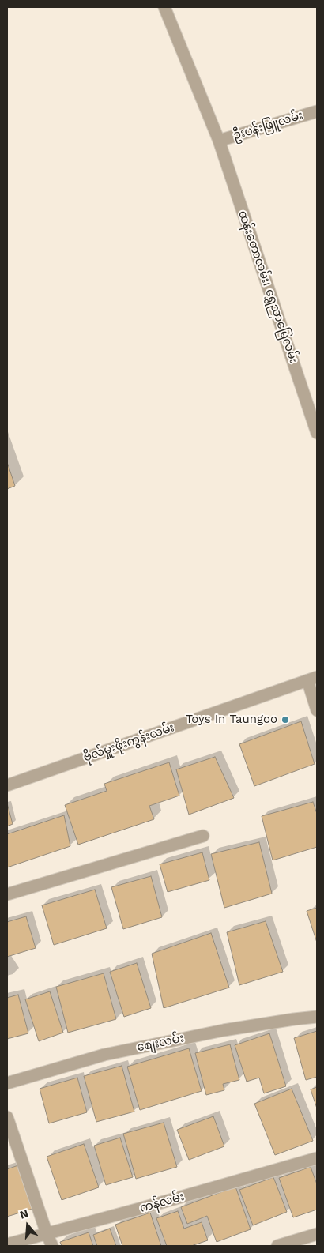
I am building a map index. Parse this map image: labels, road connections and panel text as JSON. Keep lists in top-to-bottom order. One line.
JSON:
{"streets":{"street":["ဦးပန်းဖြူလမ်း","ထန်းတောလမ်း၊ ရွှေညာမြေလမ်း","ဗိုလ်မှူးဖိုးကွန်းလမ်း","စျေးလမ်း","ကန်လမ်း"]},"crossings":[["ဦးပန်းဖြူလမ်း","ထန်းတောလမ်း၊ ရွှေညာမြေလမ်း"]],"places":["Toys In Taungoo"],"north":"top"}
